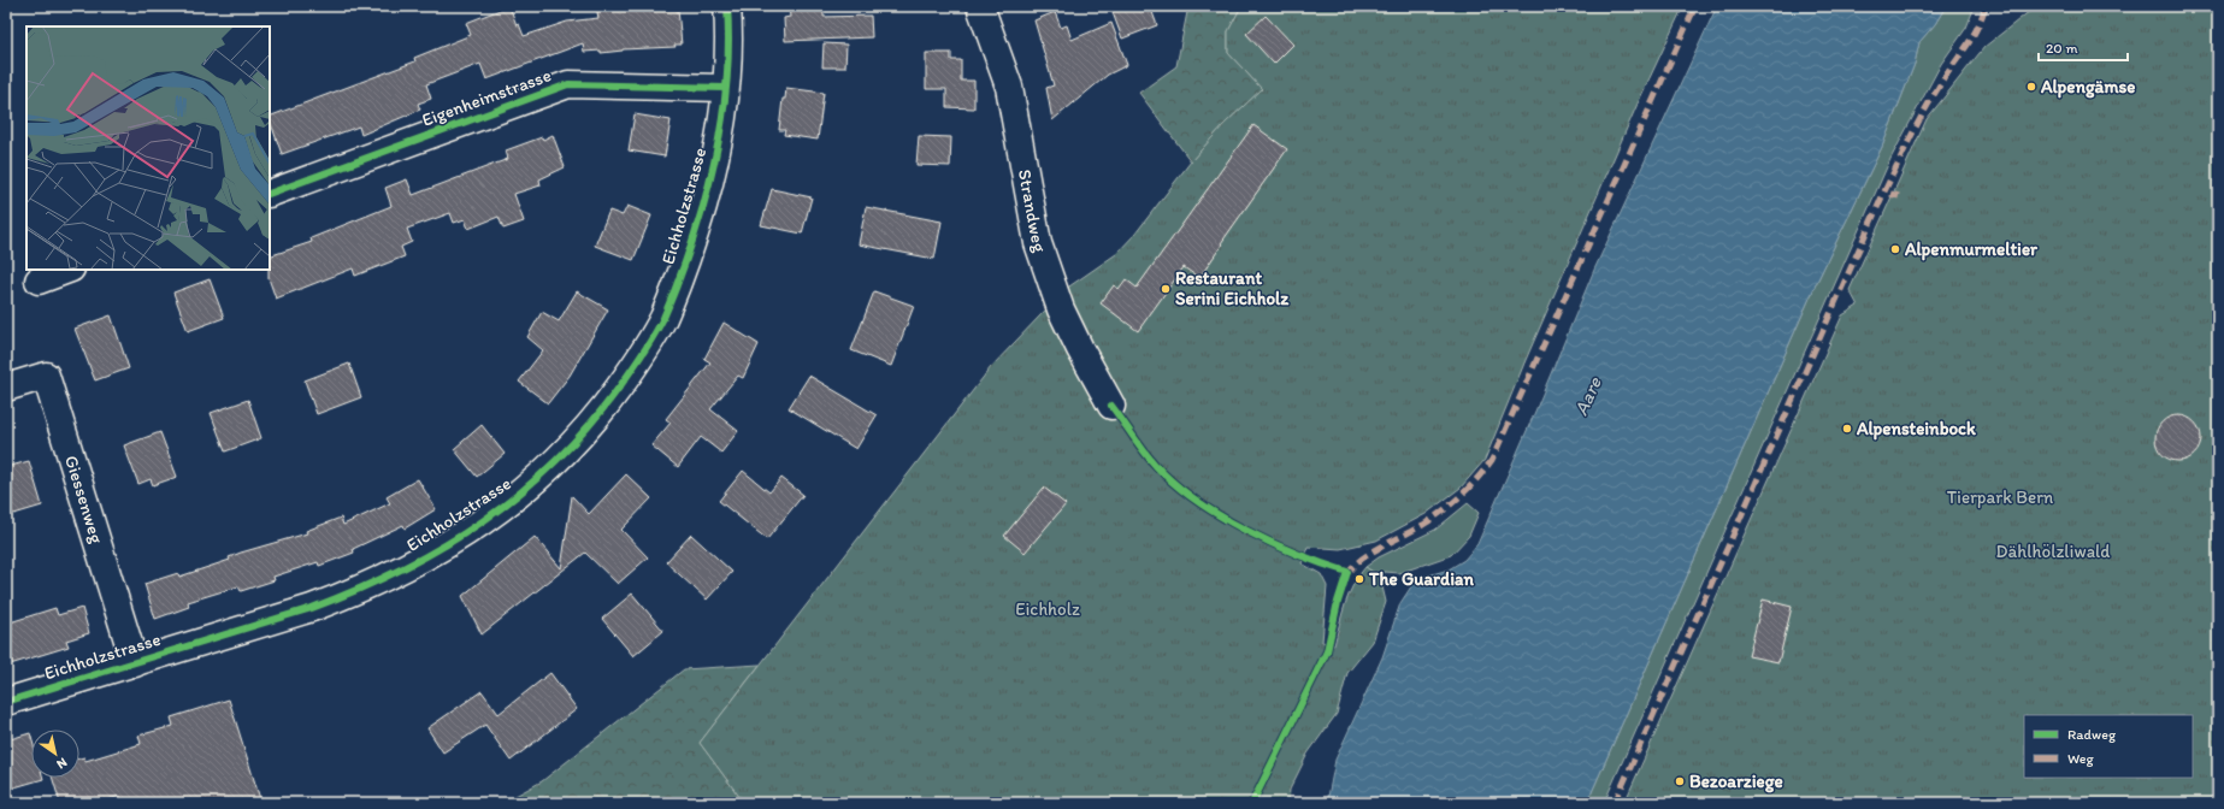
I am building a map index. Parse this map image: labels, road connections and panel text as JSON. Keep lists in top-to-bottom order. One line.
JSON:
{"streets":{"street":["Eigenheimstrasse","Eichholzstrasse","Strandweg","Giessenweg"]},"crossings":[["Eigenheimstrasse","Eichholzstrasse"],["Eichholzstrasse","Giessenweg"]],"water":["Aare"],"parks":["Tierpark Bern","Dählhölzliwald","Eichholz"],"places":["Alpengämse","Alpenmurmeltier","Restaurant Serini Eichholz","Alpensteinbock","The Guardian","Bezoarziege"],"legend":["Radweg","Weg"],"scale_bar":"20 m","north":"bottom right"}
